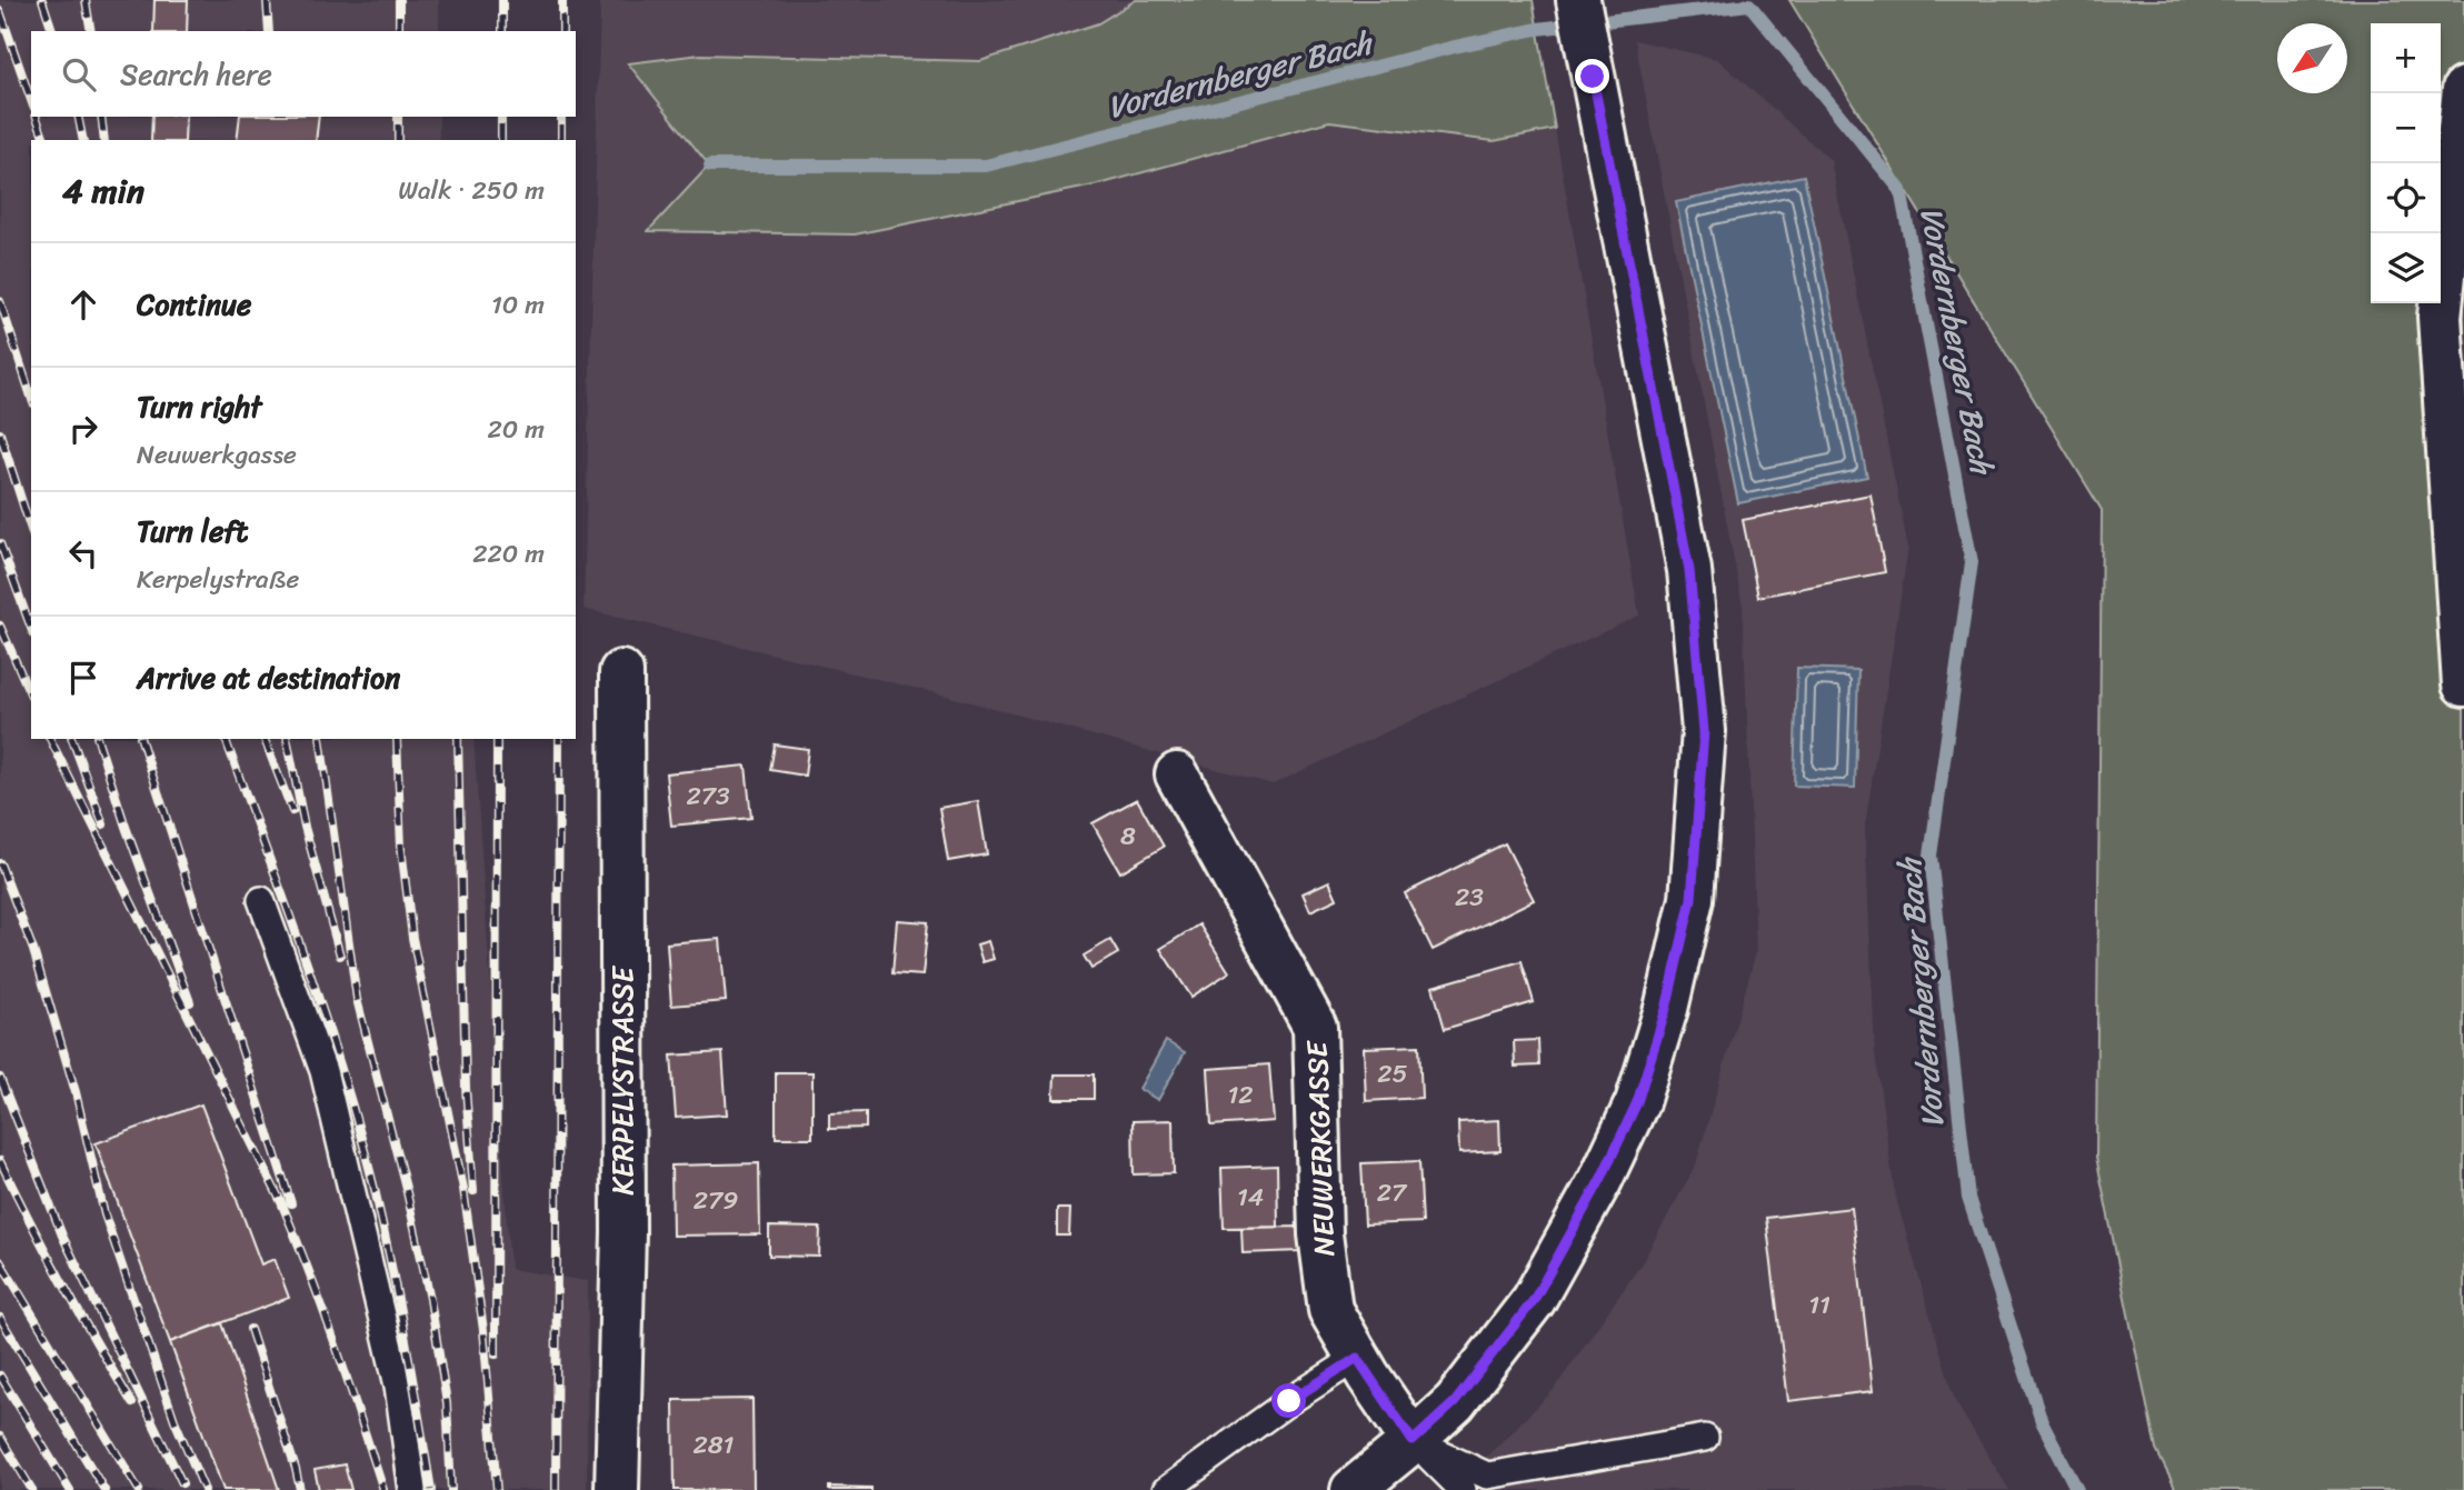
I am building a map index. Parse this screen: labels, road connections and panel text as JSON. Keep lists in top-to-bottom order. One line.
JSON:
{"streets":{"street":["KERPELYSTRASSE","NEUWERKGASSE"]},"water":["Vordernberger Bach"],"house_numbers":["273","8","23","25","12","27","14","279","11","281"],"north":"bottom left","page":{"map_buttons":["+","−"],"search":"Search here","heading":["4 min","Walk · 250 m"],"list":[["Continue","10 m"],["Turn right","Neuwerkgasse","20 m"],["Turn left","Kerpelystraße","220 m"],"Arrive at destination"]}}
